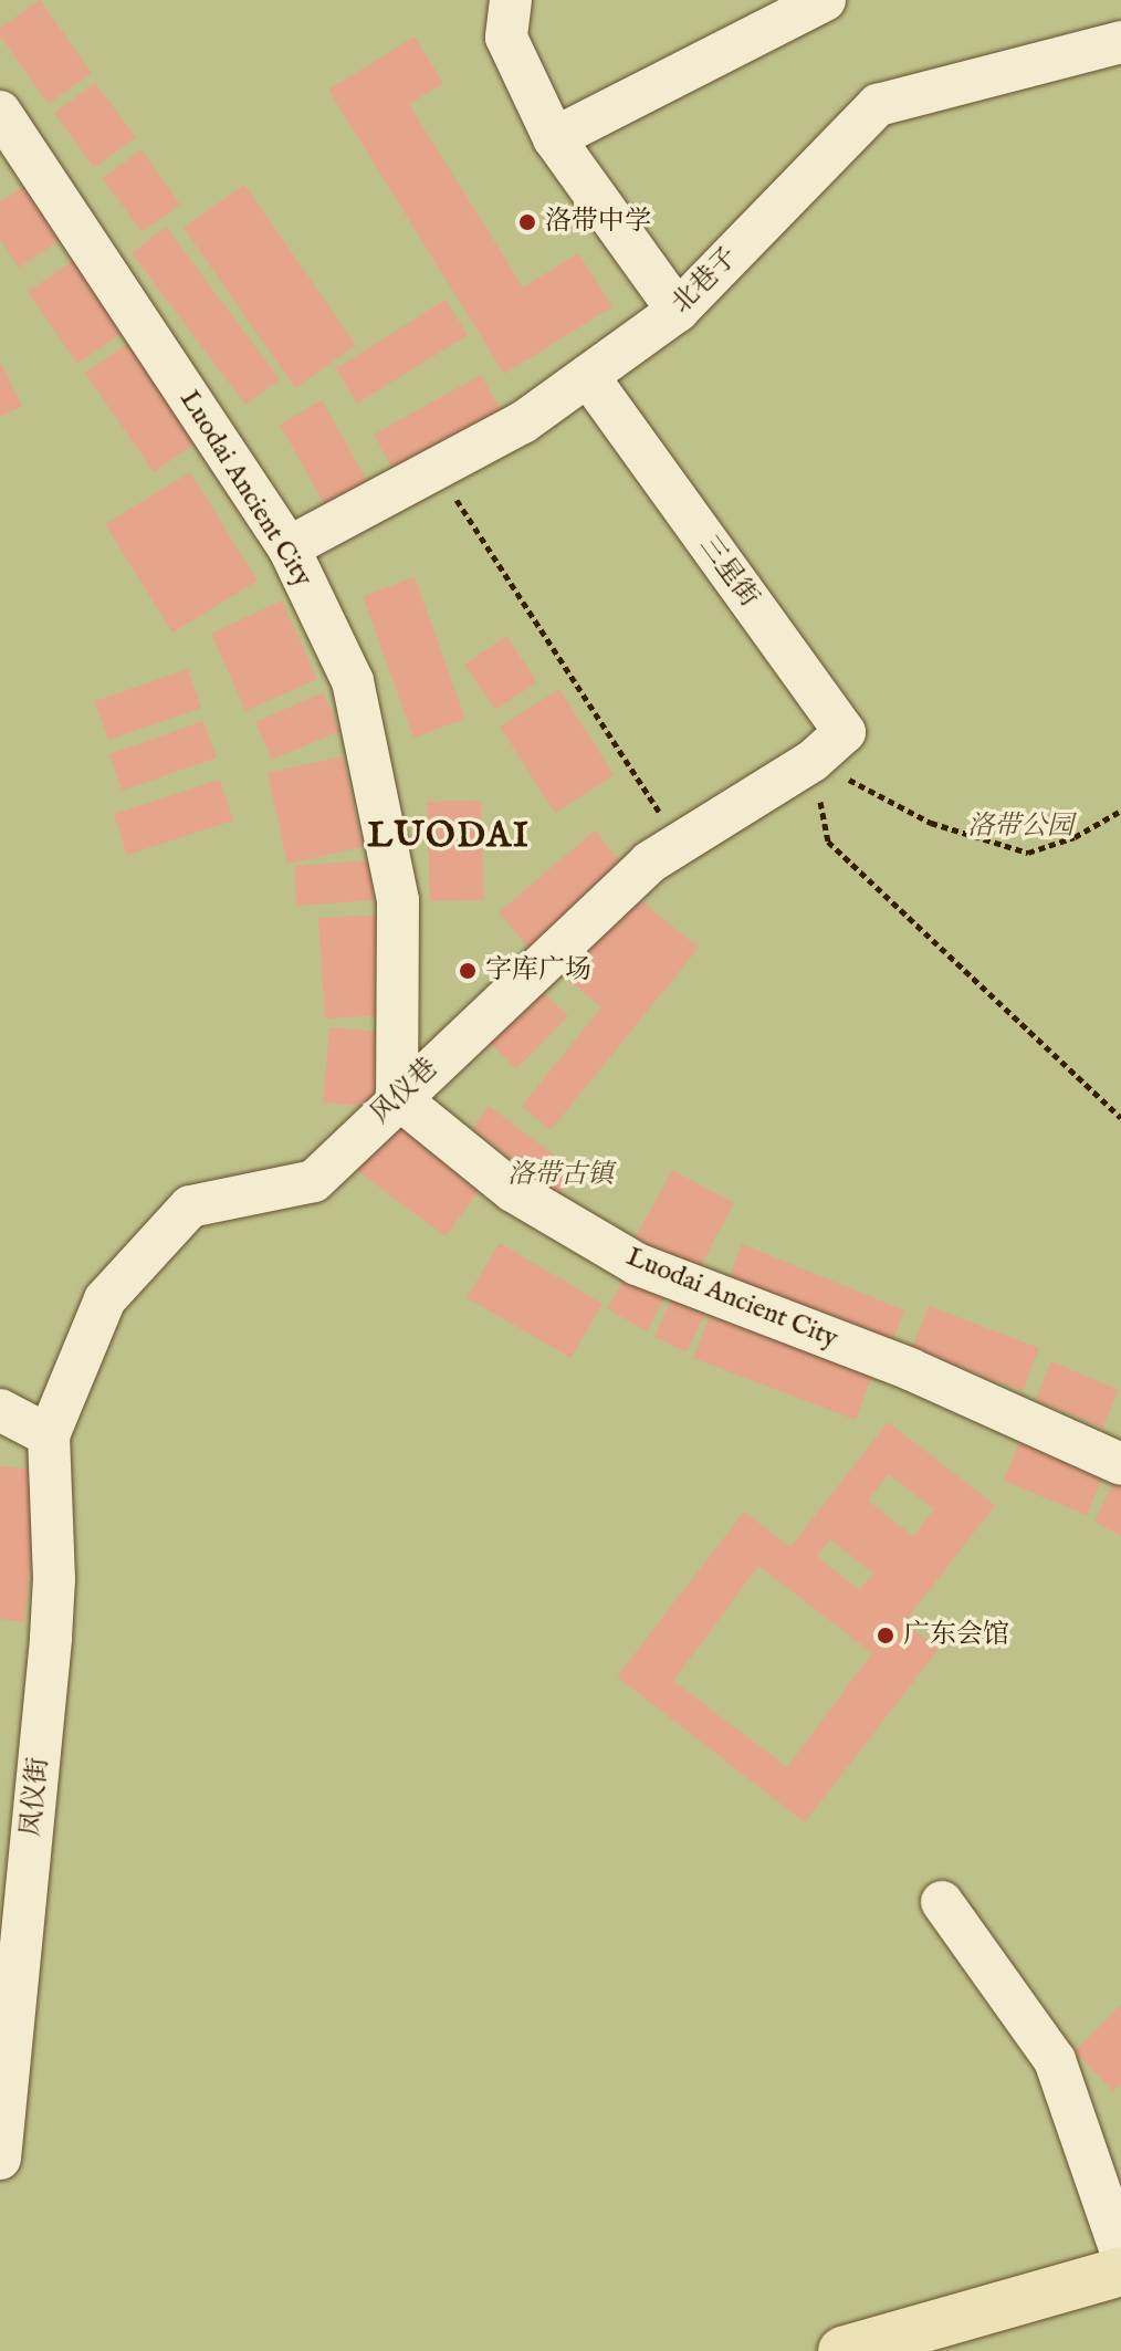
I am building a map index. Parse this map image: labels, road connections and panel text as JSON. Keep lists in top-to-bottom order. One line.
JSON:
{"streets":{"street":["北巷子","Luodai Ancient City","三星街","风仪巷","凤仪街"]},"crossings":[["北巷子","Luodai Ancient City"],["北巷子","三星街"],["Luodai Ancient City","风仪巷"],["三星街","风仪巷"],["风仪巷","凤仪街"]],"districts":["LUODAI"],"parks":["洛带公园","洛带古镇"],"places":["洛带中学","字库广场","广东会馆"]}
